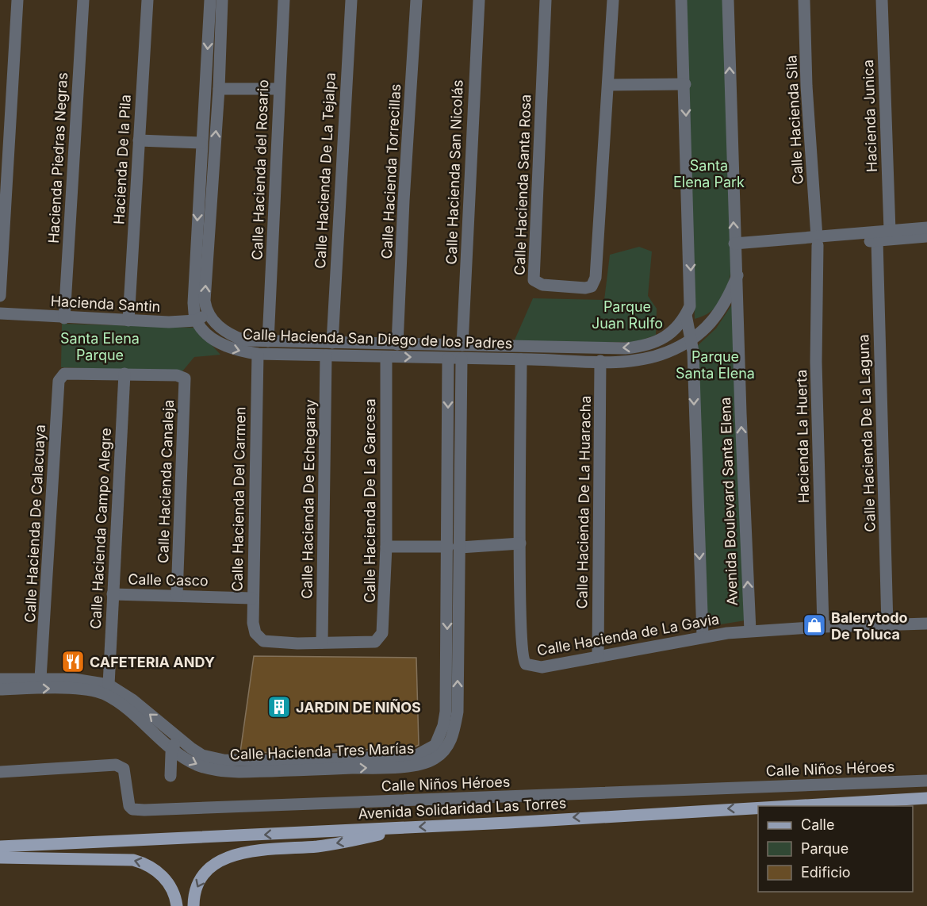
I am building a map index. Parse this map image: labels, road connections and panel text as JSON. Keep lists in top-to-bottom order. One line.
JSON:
{"streets":{"main road":["Avenida Solidaridad Las Torres"],"street":["Hacienda Junica","Calle Hacienda Sila","Hacienda Piedras Negras","Hacienda De la Pila","Calle Hacienda del Rosario","Calle Hacienda De La Tejalpa","Calle Hacienda Torrecillas","Calle Hacienda San Nicolás","Calle Hacienda Santa Rosa","Hacienda Santin","Calle Hacienda San Diego de los Padres","Calle Hacienda De La Laguna","Hacienda La Huerta","Calle Hacienda Canaleja","Calle Hacienda Del Carmen","Calle Hacienda De Echegaray","Calle Hacienda De La Garcesa","Avenida Boulevard Santa Elena","Calle Hacienda De La Huaracha","Calle Hacienda De Calacuaya","Calle Hacienda Campo Alegre","Calle Casco","Calle Hacienda de La Gavia","Calle Hacienda Tres Marías","Calle Niños Héroes"]},"crossings":[["Calle Hacienda Sila","Hacienda La Huerta"],["Hacienda Piedras Negras","Hacienda Santin"],["Hacienda De la Pila","Hacienda Santin"],["Calle Hacienda del Rosario","Calle Hacienda San Diego de los Padres"],["Calle Hacienda De La Tejalpa","Calle Hacienda San Diego de los Padres"],["Calle Hacienda Torrecillas","Calle Hacienda San Diego de los Padres"],["Calle Hacienda San Nicolás","Calle Hacienda San Diego de los Padres"],["Hacienda Santin","Calle Hacienda San Diego de los Padres"],["Calle Hacienda San Diego de los Padres","Calle Hacienda Del Carmen"],["Calle Hacienda San Diego de los Padres","Calle Hacienda De Echegaray"],["Calle Hacienda San Diego de los Padres","Calle Hacienda De La Garcesa"],["Calle Hacienda San Diego de los Padres","Avenida Boulevard Santa Elena"],["Calle Hacienda San Diego de los Padres","Calle Hacienda De La Huaracha"],["Calle Hacienda San Diego de los Padres","Calle Hacienda de La Gavia"],["Calle Hacienda San Diego de los Padres","Calle Hacienda Tres Marías"],["Calle Hacienda De La Laguna","Calle Hacienda de La Gavia"],["Hacienda La Huerta","Calle Hacienda de La Gavia"],["Calle Hacienda Canaleja","Calle Hacienda De Calacuaya"],["Calle Hacienda Canaleja","Calle Hacienda Campo Alegre"],["Calle Hacienda Canaleja","Calle Casco"],["Calle Hacienda Del Carmen","Calle Hacienda De Echegaray"],["Calle Hacienda Del Carmen","Calle Hacienda De La Garcesa"],["Calle Hacienda Del Carmen","Calle Casco"],["Calle Hacienda De Echegaray","Calle Hacienda De La Garcesa"],["Avenida Boulevard Santa Elena","Calle Hacienda de La Gavia"],["Calle Hacienda De La Huaracha","Calle Hacienda de La Gavia"],["Calle Hacienda De Calacuaya","Calle Hacienda Campo Alegre"],["Calle Hacienda De Calacuaya","Calle Hacienda Tres Marías"],["Calle Hacienda Campo Alegre","Calle Casco"],["Calle Hacienda Campo Alegre","Calle Hacienda Tres Marías"]],"one_way":["Avenida Solidaridad Las Torres"],"parks":["Santa Elena Park","Parque Juan Rulfo","Santa Elena Parque","Parque Santa Elena"],"places":{"shop":["Balerytodo De Toluca"],"restaurant":["CAFETERIA ANDY"],"building":["JARDIN DE NIÑOS"]},"legend":["Calle","Parque","Edificio"]}
